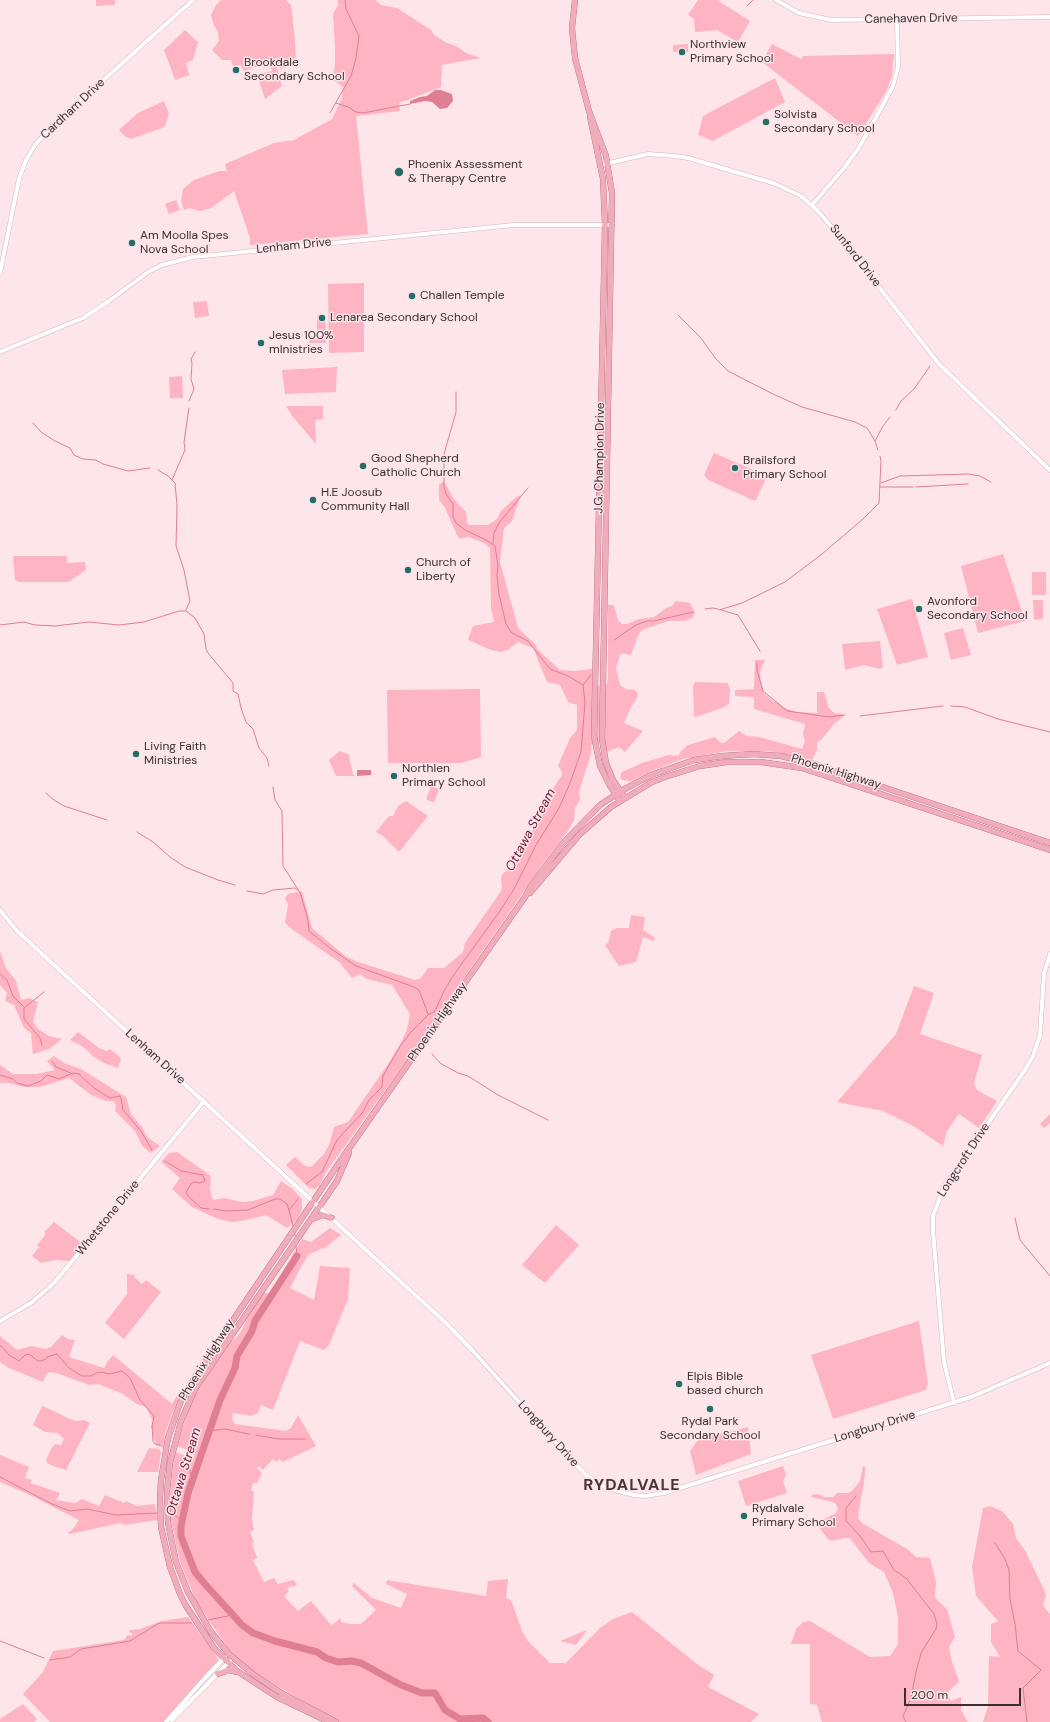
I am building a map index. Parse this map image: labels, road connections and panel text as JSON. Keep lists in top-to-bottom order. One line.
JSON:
{"streets":{"main road":["J.G. Champion Drive","Phoenix Highway"],"street":["Canehaven Drive","Cardham Drive","Lenham Drive","Sunford Drive","Longcroft Drive","Whetstone Drive","Longbury Drive"]},"crossings":[["Lenham Drive","J.G. Champion Drive"],["Lenham Drive","Phoenix Highway"],["Lenham Drive","Whetstone Drive"],["Lenham Drive","Longbury Drive"],["Sunford Drive","J.G. Champion Drive"],["J.G. Champion Drive","Phoenix Highway"],["Phoenix Highway","Longbury Drive"],["Longcroft Drive","Longbury Drive"]],"districts":["RYDALVALE"],"water":["Ottawa Stream"],"places":["Northview Primary School","Brookdale Secondary School","Solvista Secondary School","Phoenix Assessment & Therapy Centre","Am Moolla Spes Nova School","Challen Temple","Lenarea Secondary School","Jesus 100% mInistries","Good Shepherd Catholic Church","Brailsford Primary School","H.E Joosub Community Hall","Church of Liberty","Avonford Secondary School","Living Faith Ministries","Northlen Primary School","Elpis Bible based church","Rydal Park Secondary School","Rydalvale Primary School"],"scale_bar":"200 m"}
